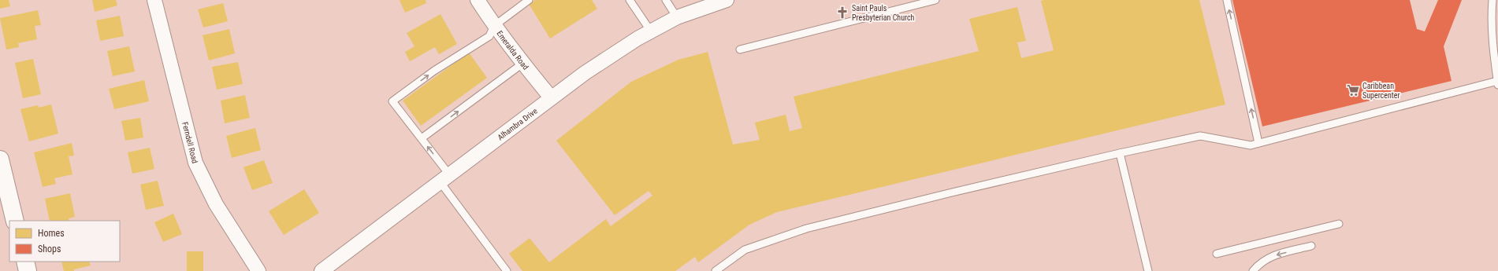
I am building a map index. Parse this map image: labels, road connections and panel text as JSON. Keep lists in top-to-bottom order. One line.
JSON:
{"streets":{"street":["Emeralda Road","Alhambra Drive","Ferndell Road"]},"crossings":[["Emeralda Road","Alhambra Drive"]],"places":{"church":["Saint Pauls Presbyterian Church"],"supermarket":["Caribbean Supercenter"]},"legend":["Homes","Shops"]}
